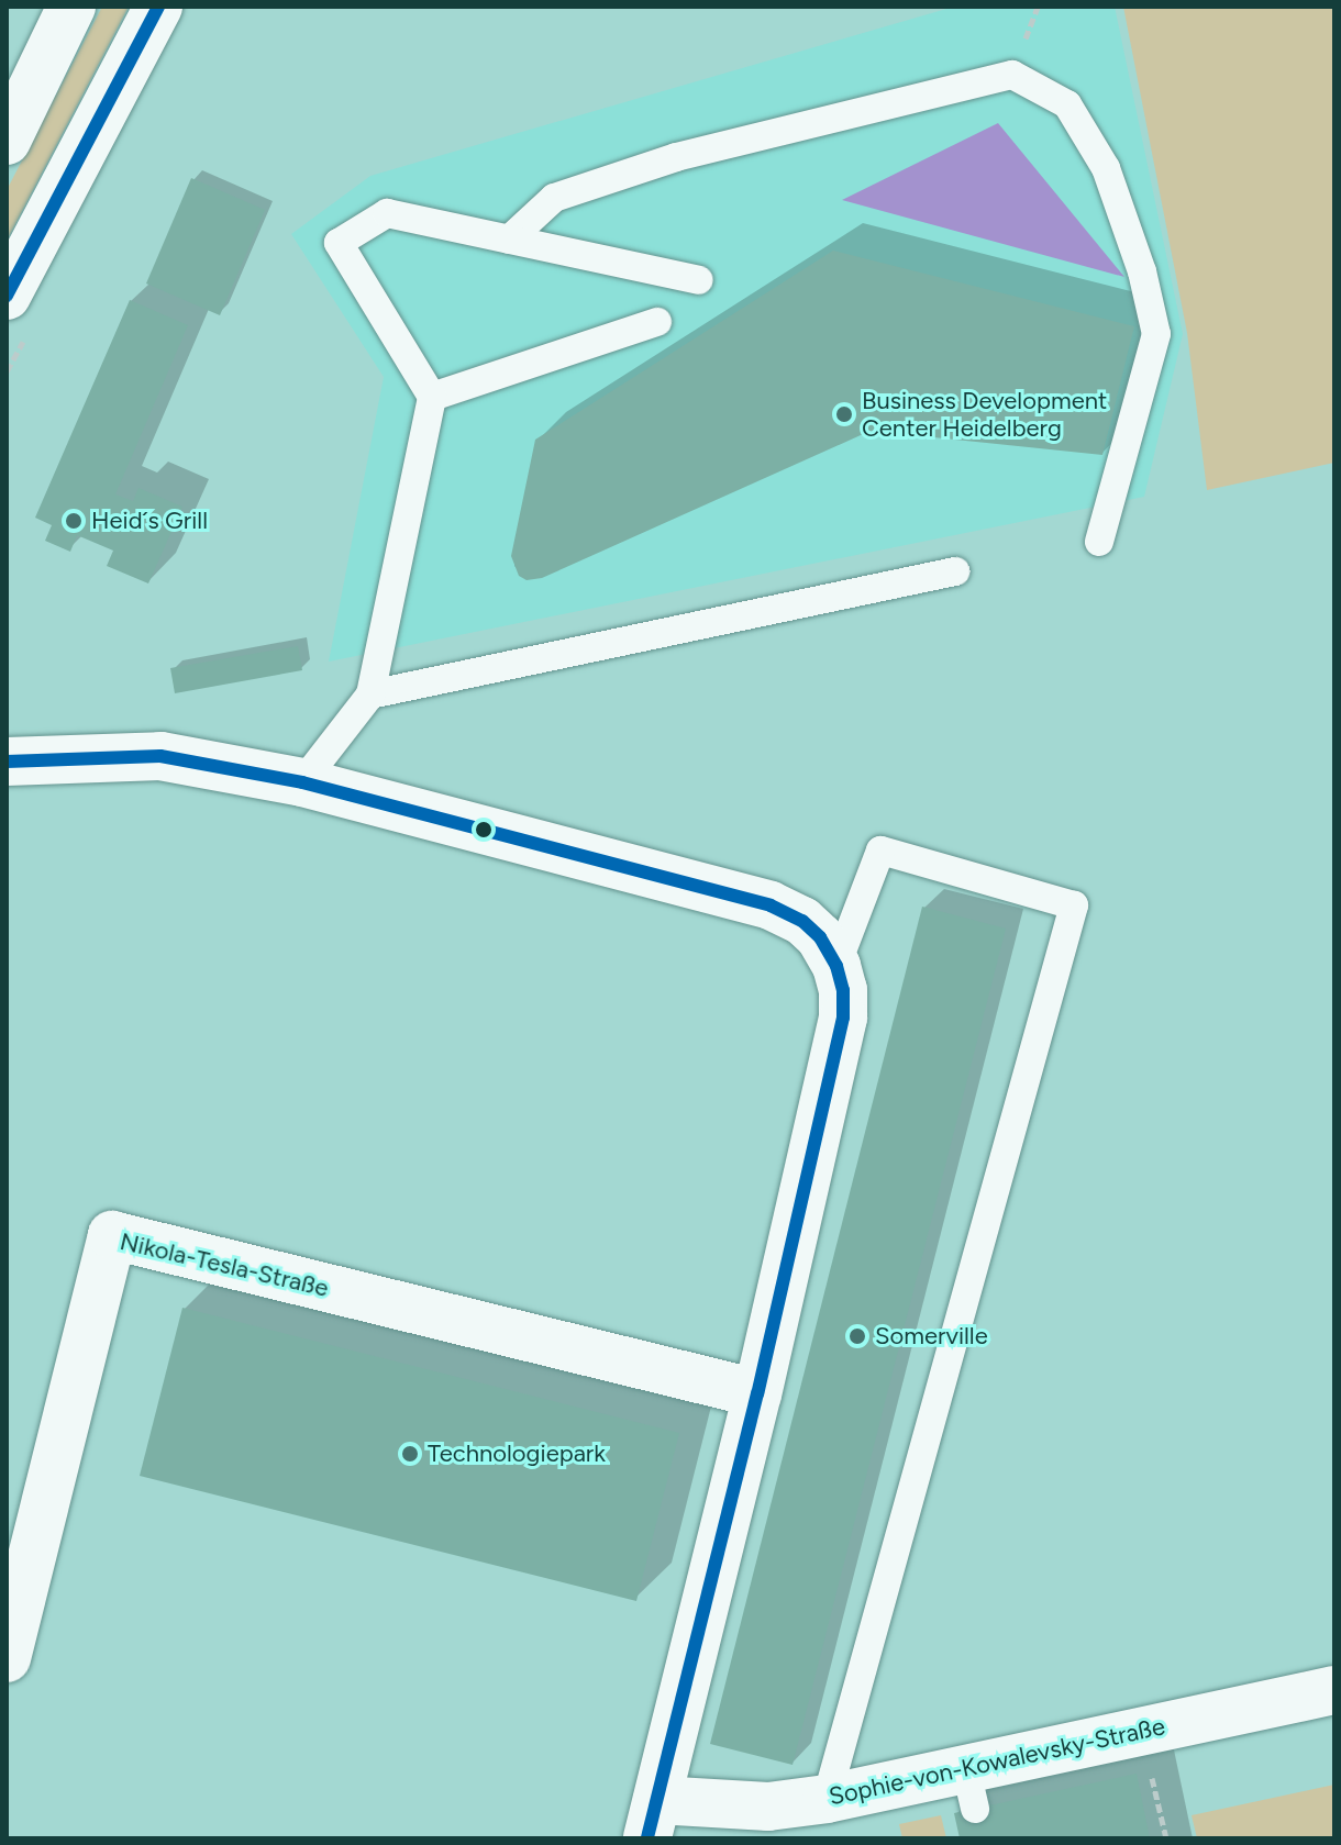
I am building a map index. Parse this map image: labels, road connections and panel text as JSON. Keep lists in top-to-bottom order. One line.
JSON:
{"streets":{"street":["Nikola-Tesla-Straße","Sophie-von-Kowalevsky-Straße"]},"places":["Business Development Center Heidelberg","Heid´s Grill","Somerville","Technologiepark"]}
